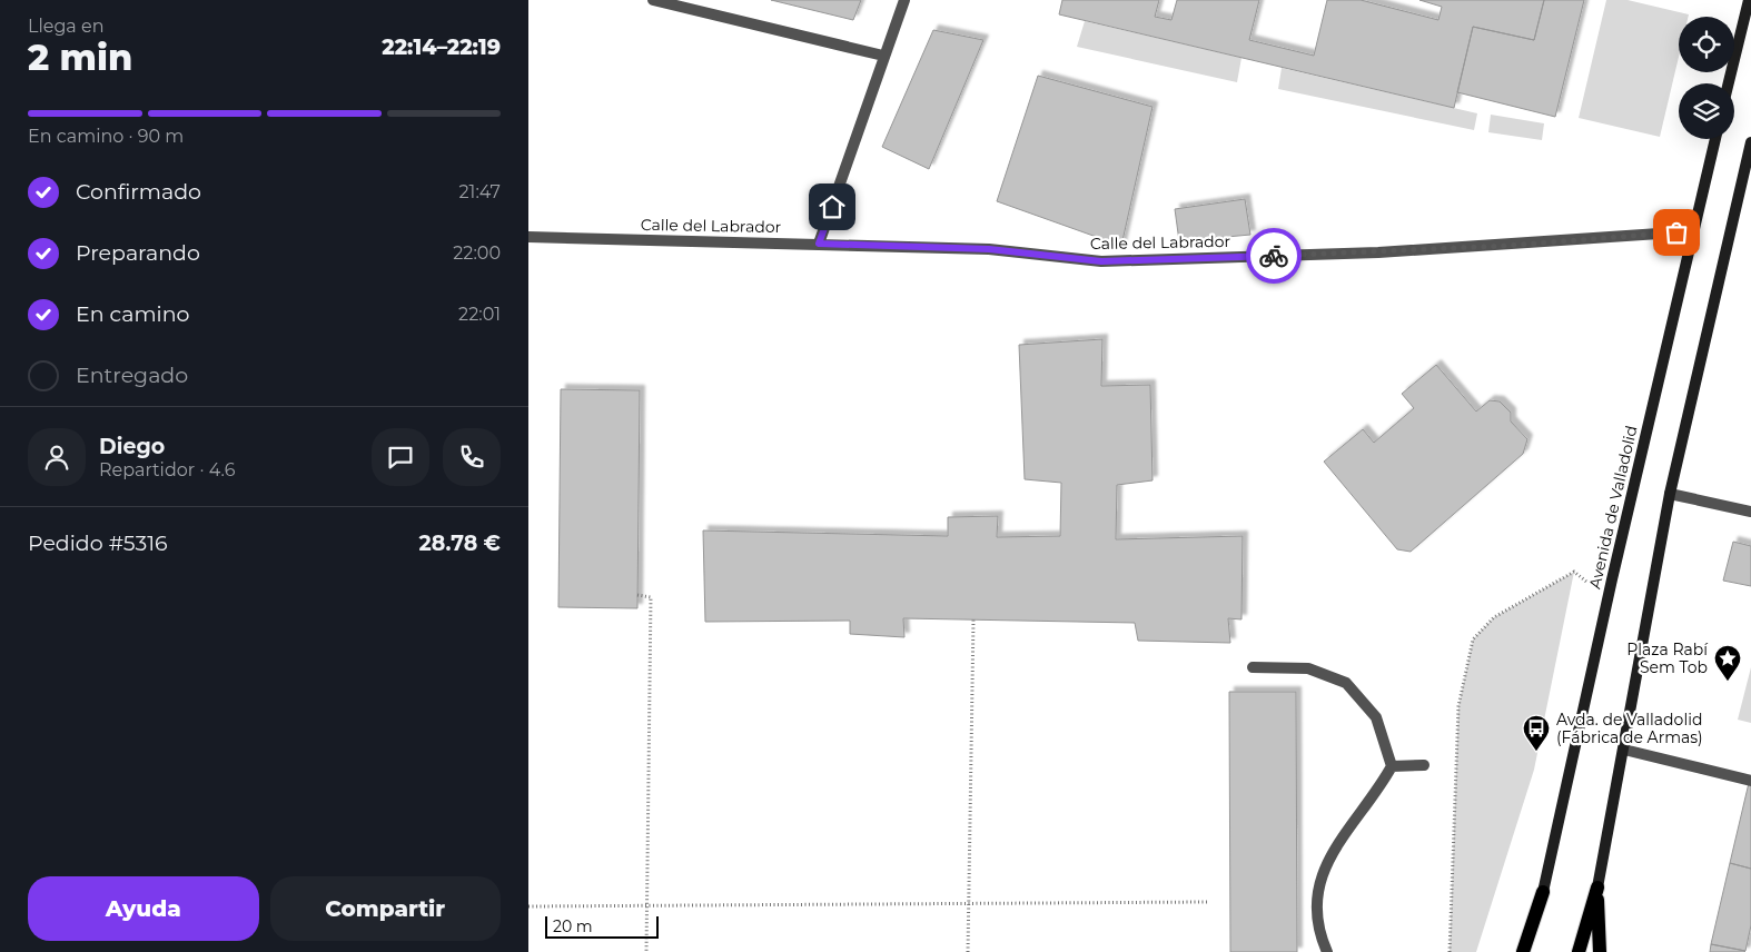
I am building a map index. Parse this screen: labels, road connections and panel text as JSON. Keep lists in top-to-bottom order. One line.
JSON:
{"streets":{"main road":["Avenida de Valladolid"],"street":["Calle del Labrador"]},"crossings":[["Calle del Labrador","Avenida de Valladolid"]],"places":{"place":["Plaza Rabí Sem Tob"],"bus stop":["Avda. de Valladolid (Fábrica de Armas)"]},"scale_bar":"20 m","page":{"heading":["2 min","Llega en","22:14–22:19"],"panel":["Diego","Repartidor · 4.6","Pedido #5316","28.78 €"],"bar":"En camino · 90 m","list":[["Confirmado","21:47"],["Preparando","22:00"],["En camino","22:01"],"Entregado"],"buttons":["Ayuda","Compartir"],"scale":"20 m"}}
